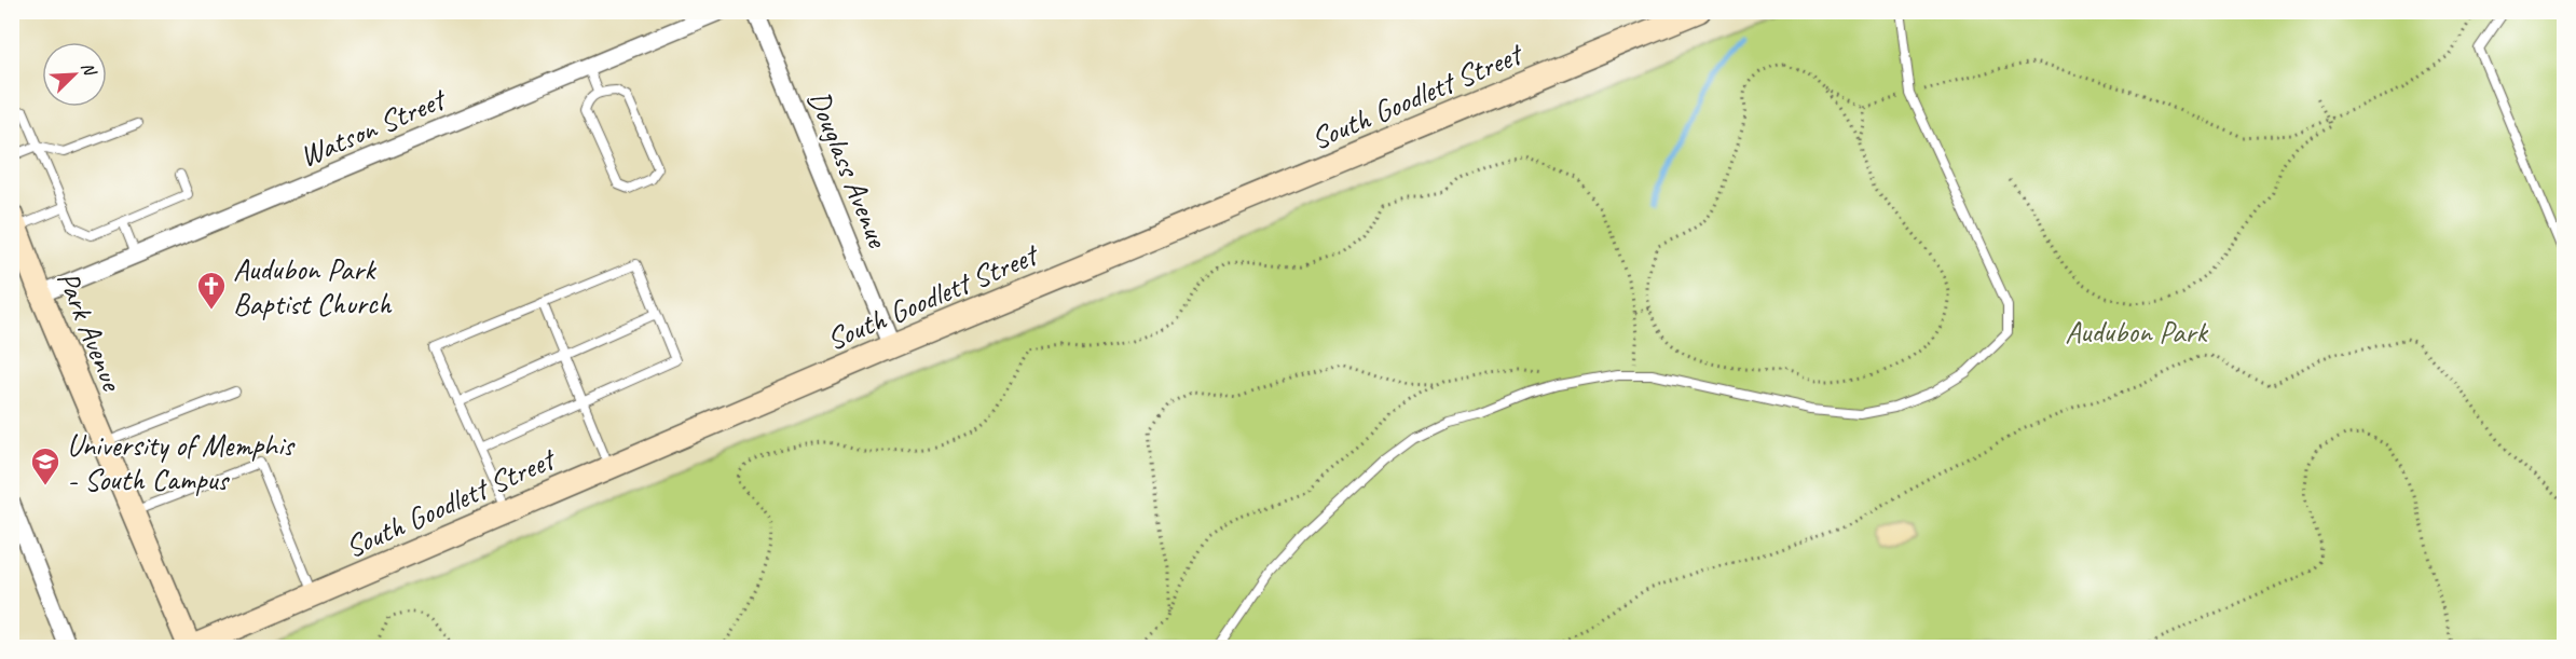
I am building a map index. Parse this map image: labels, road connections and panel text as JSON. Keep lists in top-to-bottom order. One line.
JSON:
{"streets":{"main road":["South Goodlett Street","Park Avenue"],"street":["Watson Street","Douglass Avenue"]},"crossings":[["South Goodlett Street","Douglass Avenue"],["South Goodlett Street","Park Avenue"],["Watson Street","Park Avenue"]],"parks":["Audubon Park"],"places":{"church":["Audubon Park Baptist Church"],"school or university":["University of Memphis - South Campus"]},"north":"top right"}
